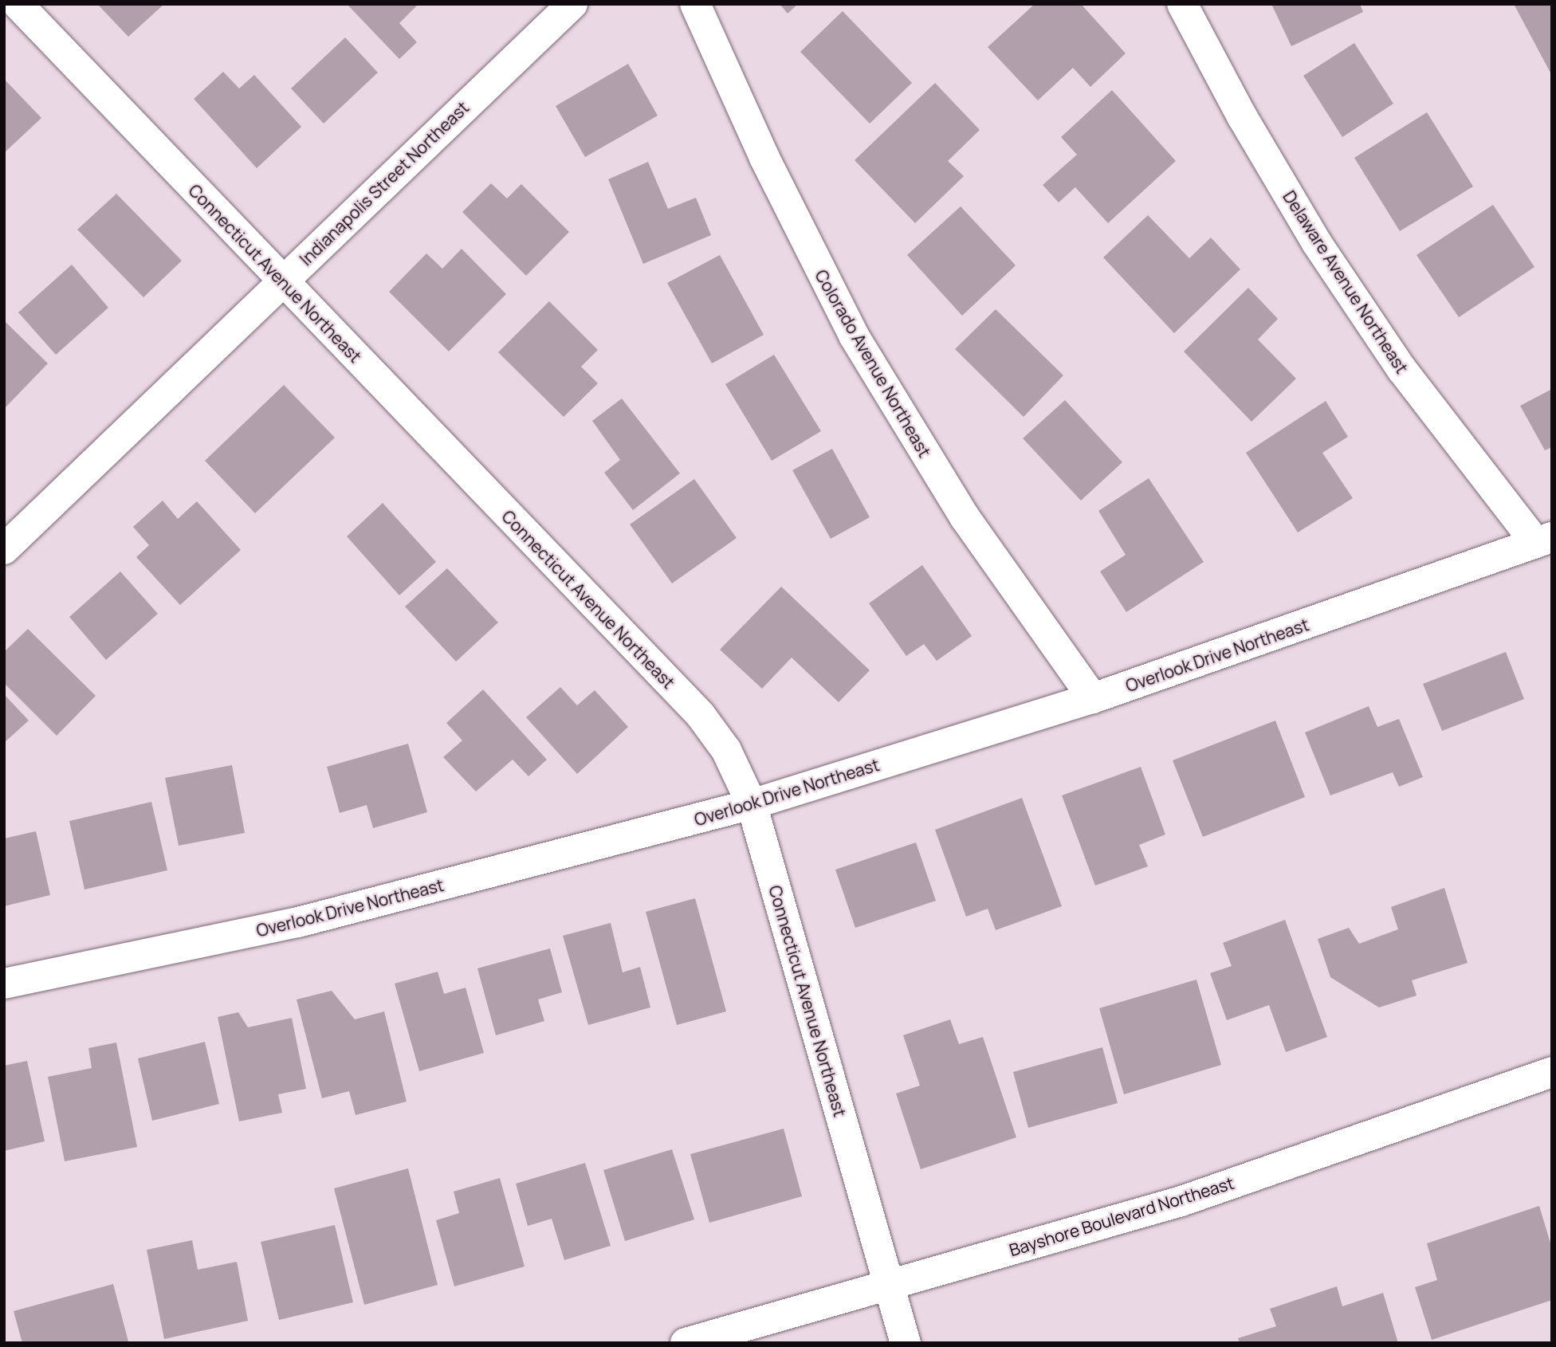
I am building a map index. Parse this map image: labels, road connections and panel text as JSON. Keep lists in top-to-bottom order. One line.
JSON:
{"streets":{"street":["Indianapolis Street Northeast","Connecticut Avenue Northeast","Delaware Avenue Northeast","Colorado Avenue Northeast","Overlook Drive Northeast","Bayshore Boulevard Northeast"]},"crossings":[["Indianapolis Street Northeast","Connecticut Avenue Northeast"],["Connecticut Avenue Northeast","Overlook Drive Northeast"],["Connecticut Avenue Northeast","Bayshore Boulevard Northeast"],["Delaware Avenue Northeast","Overlook Drive Northeast"],["Colorado Avenue Northeast","Overlook Drive Northeast"]]}
